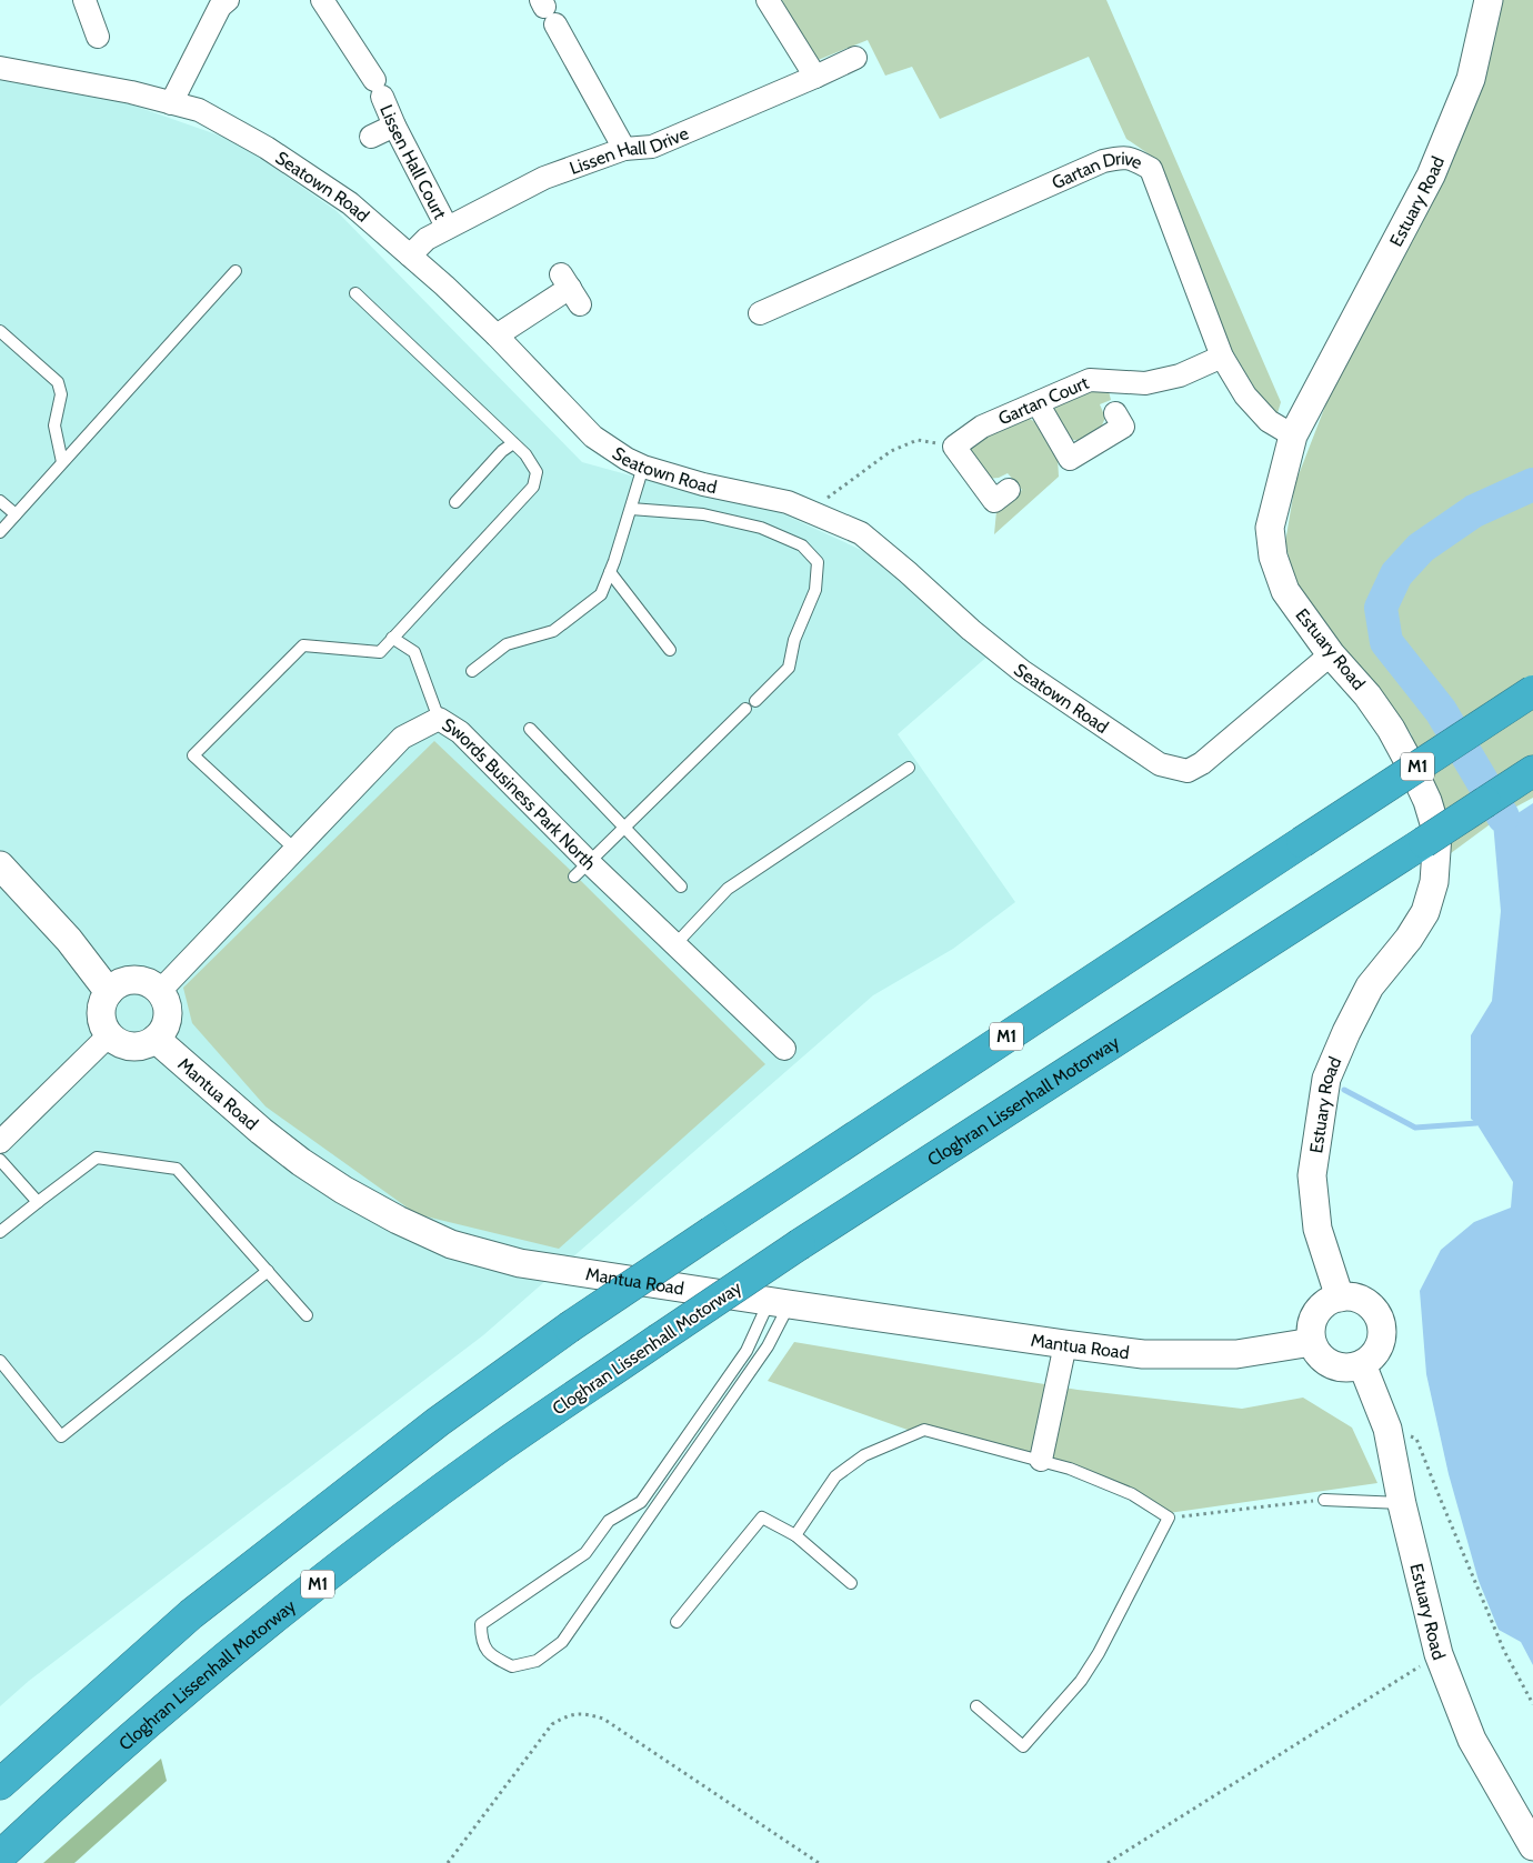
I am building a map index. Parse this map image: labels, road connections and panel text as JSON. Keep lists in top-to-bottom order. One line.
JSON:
{"streets":{"highway":["M1","Cloghran Lissenhall Motorway"],"street":["Lissen Hall Drive","Lissen Hall Court","Gartan Drive","Seatown Road","Estuary Road","Gartan Court","Swords Business Park North","Mantua Road"]},"crossings":[["Lissen Hall Drive","Lissen Hall Court"],["Lissen Hall Drive","Seatown Road"],["Gartan Drive","Estuary Road"],["Gartan Drive","Gartan Court"],["Seatown Road","Estuary Road"],["Estuary Road","Mantua Road"],["Swords Business Park North","Mantua Road"]]}
